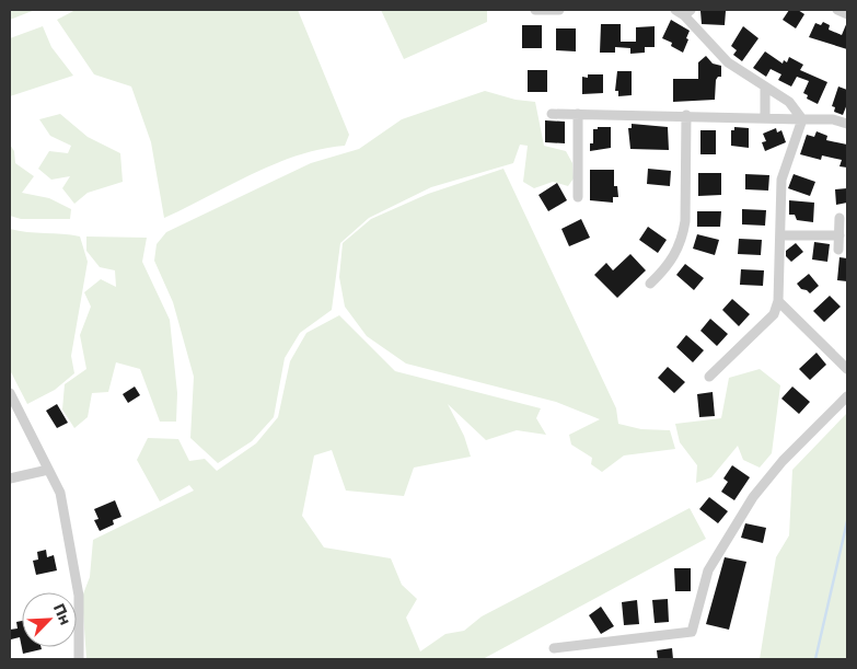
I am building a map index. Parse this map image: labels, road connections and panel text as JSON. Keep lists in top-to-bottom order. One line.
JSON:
{"north":"top right"}
